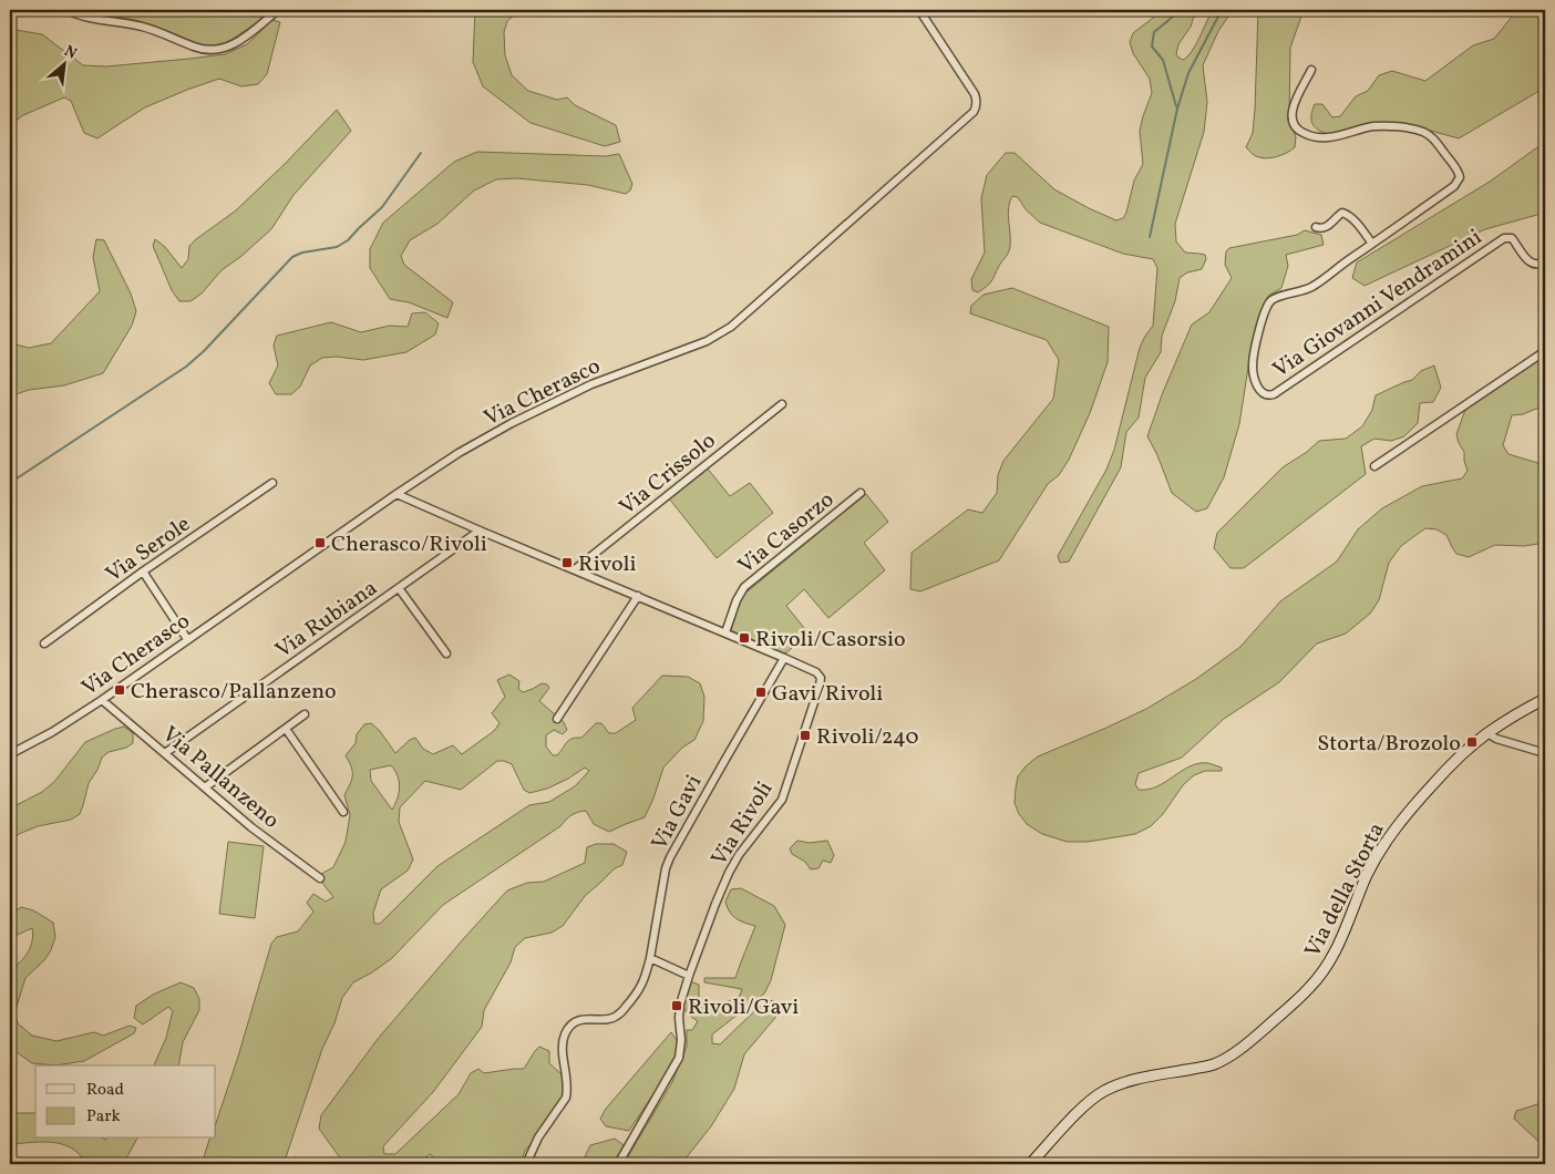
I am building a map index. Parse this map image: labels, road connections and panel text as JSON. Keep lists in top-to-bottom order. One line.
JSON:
{"streets":{"main road":["Via della Storta"],"street":["Via Giovanni Vendramini","Via Cherasco","Via Crissolo","Via Casorzo","Via Serole","Via Rubiana","Via Pallanzeno","Via Gavi","Via Rivoli"]},"crossings":[["Via Cherasco","Via Pallanzeno"],["Via Cherasco","Via Rivoli"],["Via Crissolo","Via Rivoli"],["Via Casorzo","Via Rivoli"],["Via Rubiana","Via Pallanzeno"],["Via Rubiana","Via Rivoli"],["Via Gavi","Via Rivoli"]],"places":{"transit":["Cherasco/Rivoli","Rivoli","Rivoli/Casorsio","Cherasco/Pallanzeno","Gavi/Rivoli","Rivoli/240","Storta/Brozolo","Rivoli/Gavi"]},"legend":["Road","Park"],"north":"top right"}
